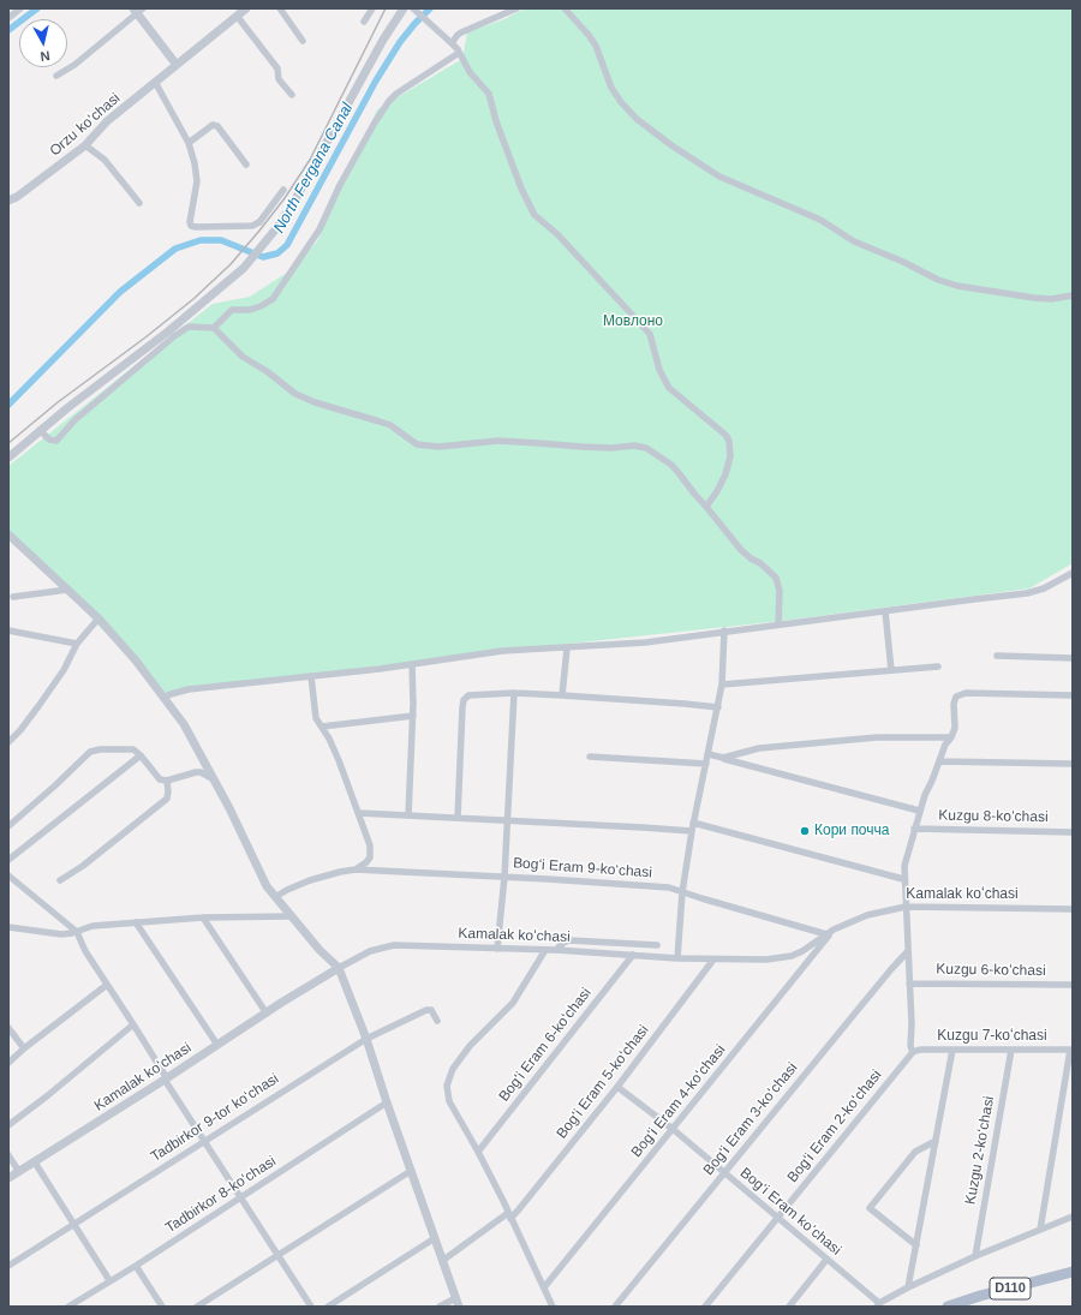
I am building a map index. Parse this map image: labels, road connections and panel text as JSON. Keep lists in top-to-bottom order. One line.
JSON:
{"streets":{"main road":["D110"],"street":["Orzu koʻchasi","Kuzgu 8-koʻchasi","Bogʻi Eram 9-koʻchasi","Kamalak koʻchasi","Kuzgu 6-koʻchasi","Kuzgu 7-koʻchasi","Bogʻi Eram 6-koʻchasi","Bogʻi Eram 5-koʻchasi","Bogʻi Eram 4-koʻchasi","Tadbirkor 9-tor koʻchasi","Bogʻi Eram 3-koʻchasi","Bogʻi Eram 2-koʻchasi","Kuzgu 2-koʻchasi","Tadbirkor 8-koʻchasi","Bogʻi Eram koʻchasi"]},"crossings":[["Bogʻi Eram 9-koʻchasi","Kamalak koʻchasi"],["Bogʻi Eram 9-koʻchasi","Bogʻi Eram 4-koʻchasi"],["Kamalak koʻchasi","Bogʻi Eram 6-koʻchasi"],["Kamalak koʻchasi","Bogʻi Eram 5-koʻchasi"],["Kamalak koʻchasi","Bogʻi Eram 4-koʻchasi"],["Kuzgu 7-koʻchasi","Bogʻi Eram 2-koʻchasi"],["Kuzgu 7-koʻchasi","Kuzgu 2-koʻchasi"],["Bogʻi Eram 5-koʻchasi","Bogʻi Eram koʻchasi"],["Bogʻi Eram 4-koʻchasi","Bogʻi Eram koʻchasi"],["Bogʻi Eram 3-koʻchasi","Bogʻi Eram koʻchasi"],["Bogʻi Eram 2-koʻchasi","Bogʻi Eram koʻchasi"]],"water":["North Fergana Canal"],"parks":["Мовлоно"],"places":["Кори почча"],"north":"bottom"}
